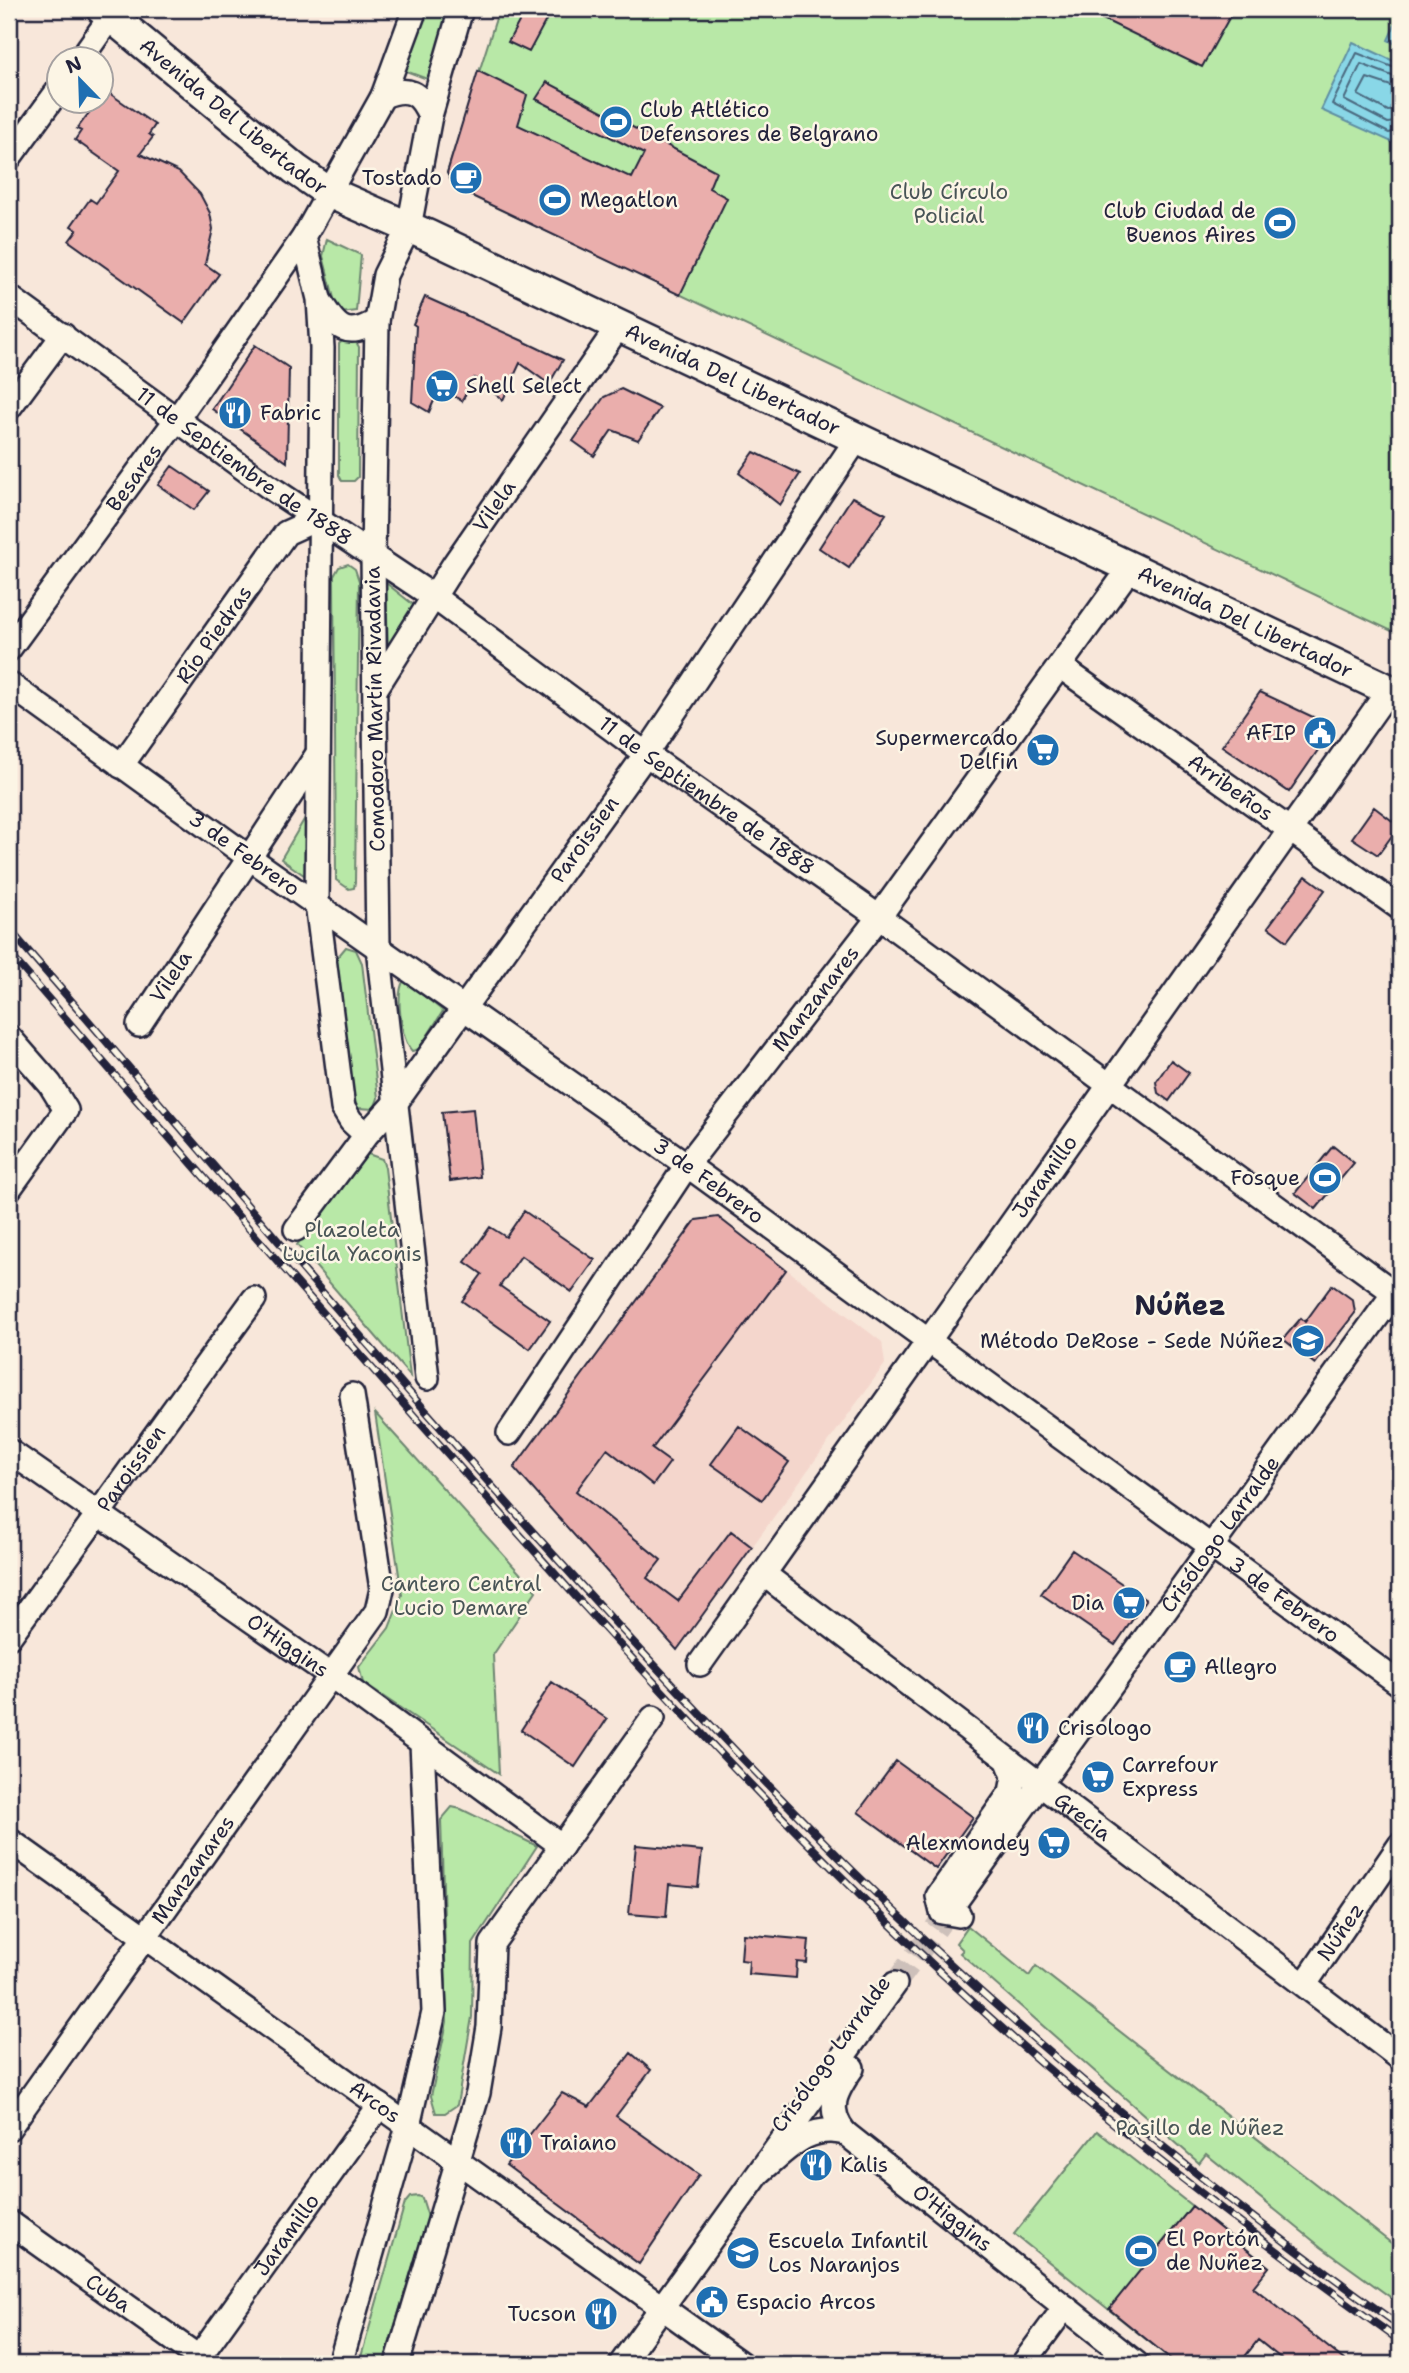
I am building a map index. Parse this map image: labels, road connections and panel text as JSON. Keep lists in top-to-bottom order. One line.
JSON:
{"streets":{"main road":["Avenida Del Libertador"],"street":["11 de Septiembre de 1888","Besares","Vilela","Río Piedras","Comodoro Martín Rivadavia","Arribeños","Paroissien","3 de Febrero","Manzanares","Jaramillo","Crisólogo Larralde","O'Higgins","Grecia","Núñez","Arcos","Cuba"]},"crossings":[["Avenida Del Libertador","Vilela"],["Avenida Del Libertador","Comodoro Martín Rivadavia"],["Avenida Del Libertador","Paroissien"],["Avenida Del Libertador","Manzanares"],["Avenida Del Libertador","Jaramillo"],["11 de Septiembre de 1888","Besares"],["11 de Septiembre de 1888","Vilela"],["11 de Septiembre de 1888","Río Piedras"],["11 de Septiembre de 1888","Comodoro Martín Rivadavia"],["11 de Septiembre de 1888","Paroissien"],["11 de Septiembre de 1888","Manzanares"],["11 de Septiembre de 1888","Jaramillo"],["11 de Septiembre de 1888","Crisólogo Larralde"],["Vilela","Comodoro Martín Rivadavia"],["Vilela","3 de Febrero"],["Río Piedras","3 de Febrero"],["Comodoro Martín Rivadavia","Paroissien"],["Comodoro Martín Rivadavia","3 de Febrero"],["Arribeños","Manzanares"],["Arribeños","Jaramillo"],["Paroissien","3 de Febrero"],["Paroissien","O'Higgins"],["3 de Febrero","Manzanares"],["3 de Febrero","Jaramillo"],["3 de Febrero","Crisólogo Larralde"],["Manzanares","O'Higgins"],["Manzanares","Arcos"],["Jaramillo","Grecia"],["Jaramillo","Arcos"],["Jaramillo","Cuba"],["Crisólogo Larralde","O'Higgins"],["Crisólogo Larralde","Grecia"],["Crisólogo Larralde","Arcos"],["Grecia","Núñez"]],"districts":["Núñez"],"parks":["Club Círculo Policial","Plazoleta Lucila Yaconis","Cantero Central Lucio Demare","Pasillo de Núñez"],"places":{"sports":["Club Atlético Defensores de Belgrano","Megatlon","Club Ciudad de Buenos Aires","Fosque","El Portón de Nuñez"],"cafe":["Tostado","Allegro"],"supermarket":["Shell Select","Supermercado Delfin","Dia","Carrefour Express","Alexmondey"],"restaurant":["Fabric","Crisologo","Traiano","Kalis","Tucson"],"public building":["AFIP","Espacio Arcos"],"school or university":["Método DeRose - Sede Núñez","Escuela Infantil Los Naranjos"]},"north":"top left"}
